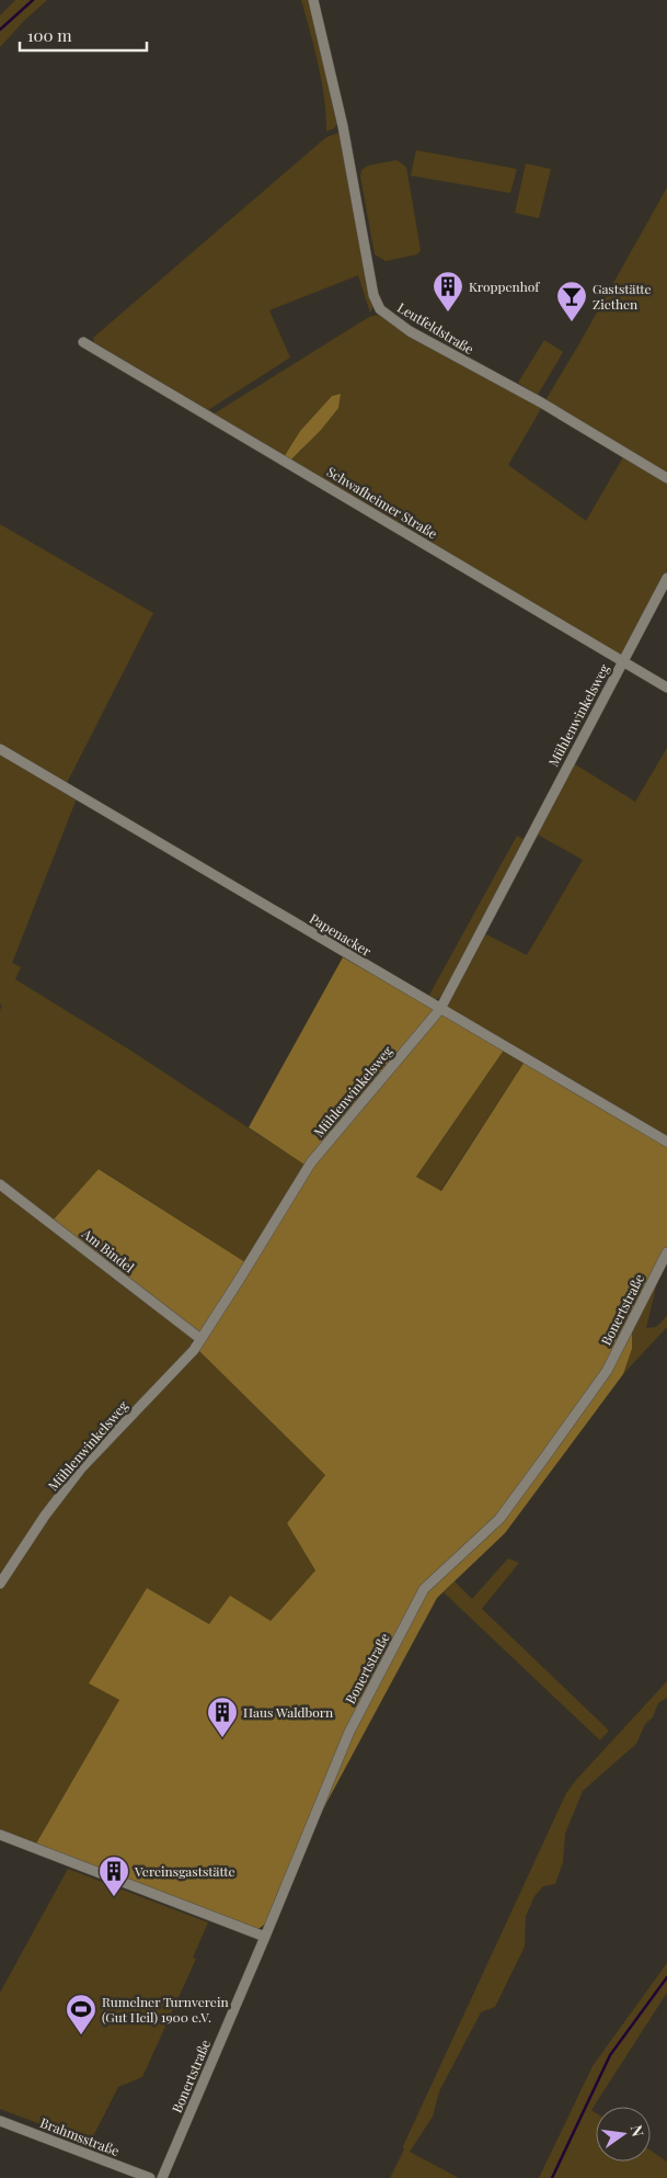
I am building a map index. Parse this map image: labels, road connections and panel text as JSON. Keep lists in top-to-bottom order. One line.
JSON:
{"streets":{"street":["Leutfeldstraße","Schwafheimer Straße","Mühlenwinkelsweg","Papenacker","Am Bindel","Bonertstraße","Brahmsstraße"]},"crossings":[["Schwafheimer Straße","Mühlenwinkelsweg"],["Mühlenwinkelsweg","Papenacker"],["Mühlenwinkelsweg","Am Bindel"]],"places":{"building":["Kroppenhof","Haus Waldborn","Vereinsgaststätte"],"bar":["Gaststätte Ziethen"],"sports":["Rumelner Turnverein (Gut Heil) 1900 e.V."]},"scale_bar":"100 m","north":"right"}
